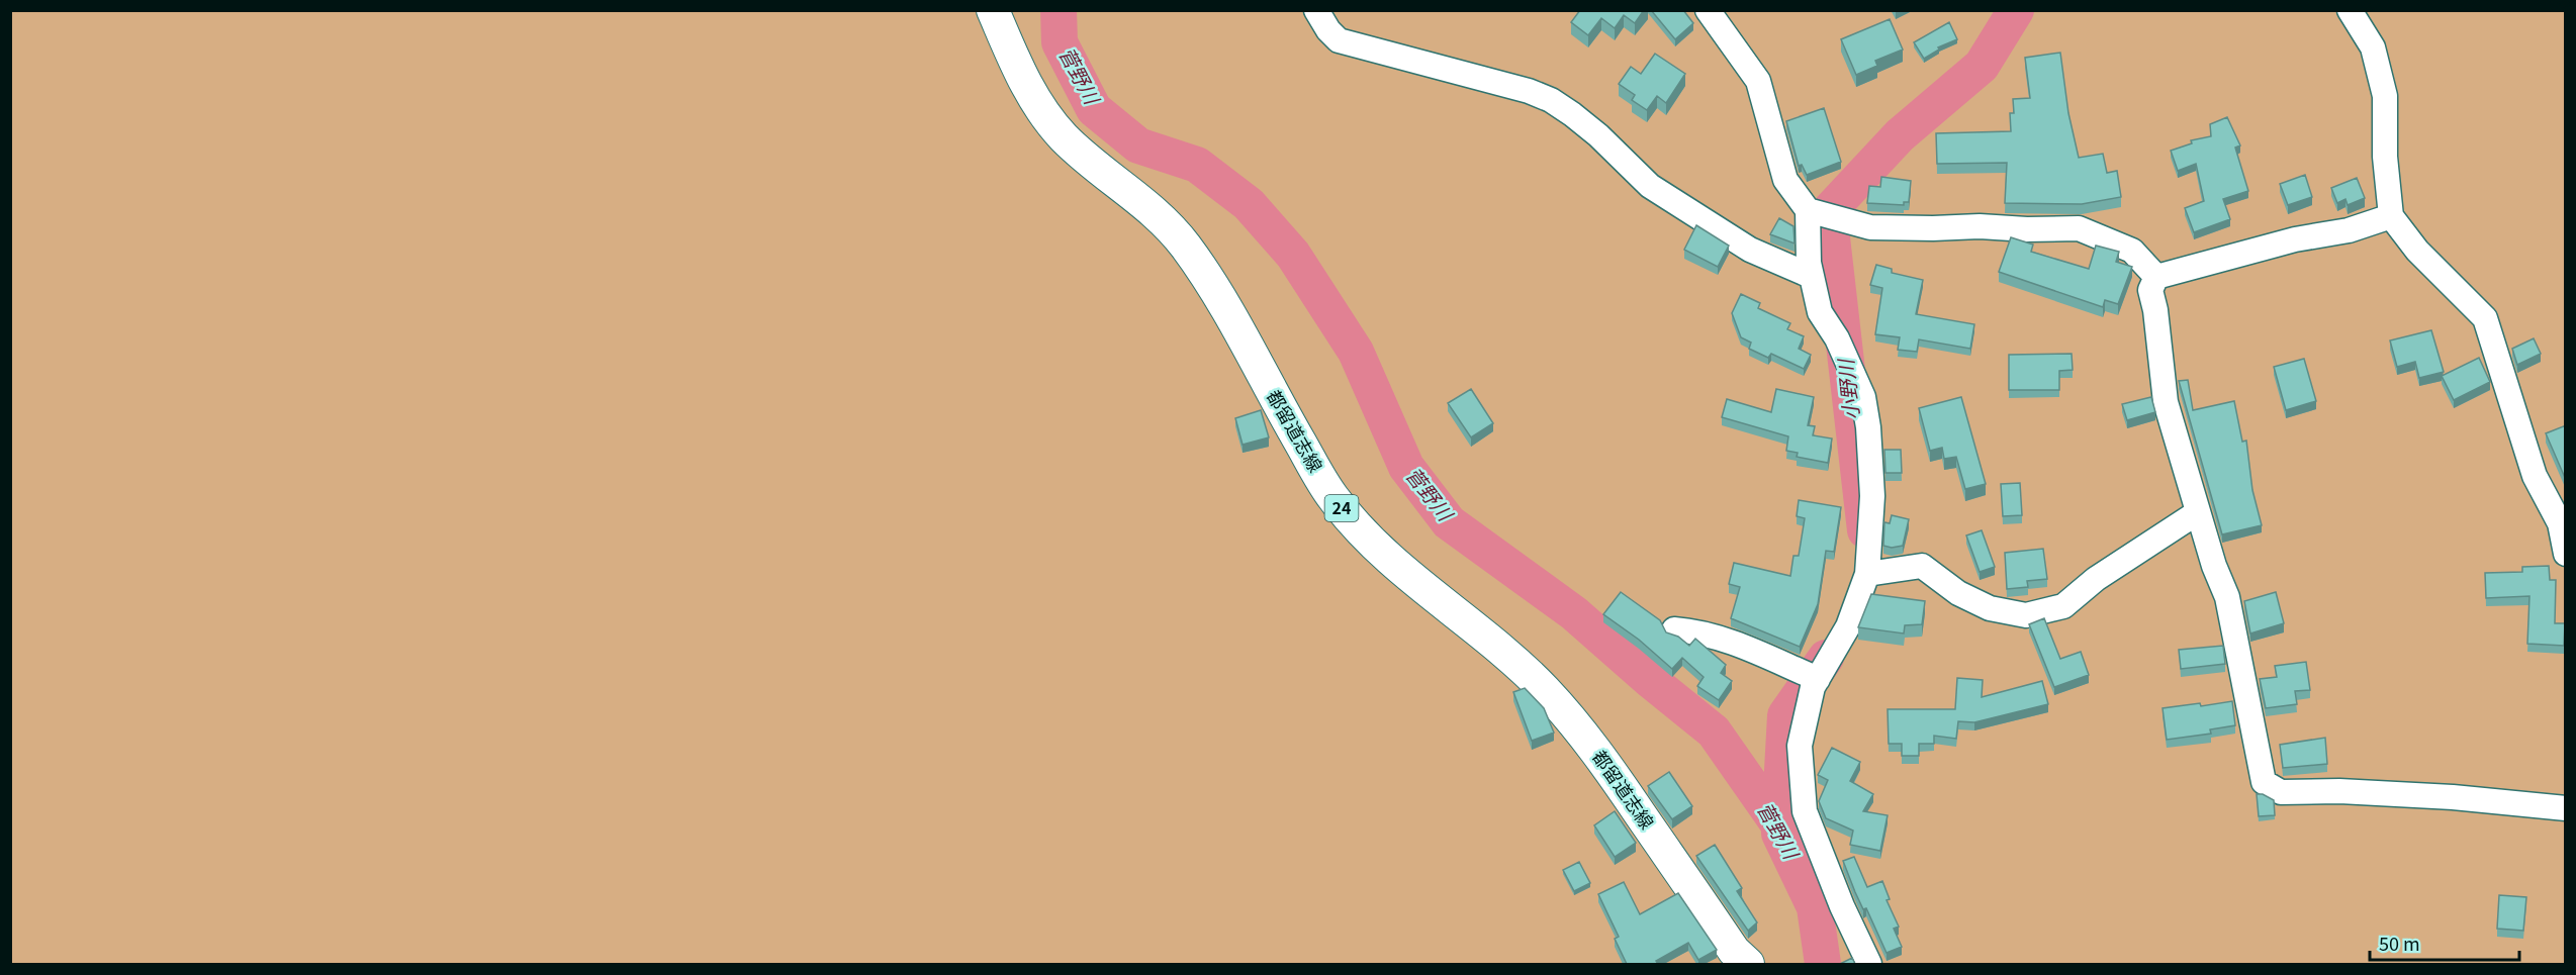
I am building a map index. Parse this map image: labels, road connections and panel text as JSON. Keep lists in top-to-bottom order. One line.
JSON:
{"streets":{"main road":["都留道志線","24"]},"water":["菅野川","小野川"],"scale_bar":"50 m"}
